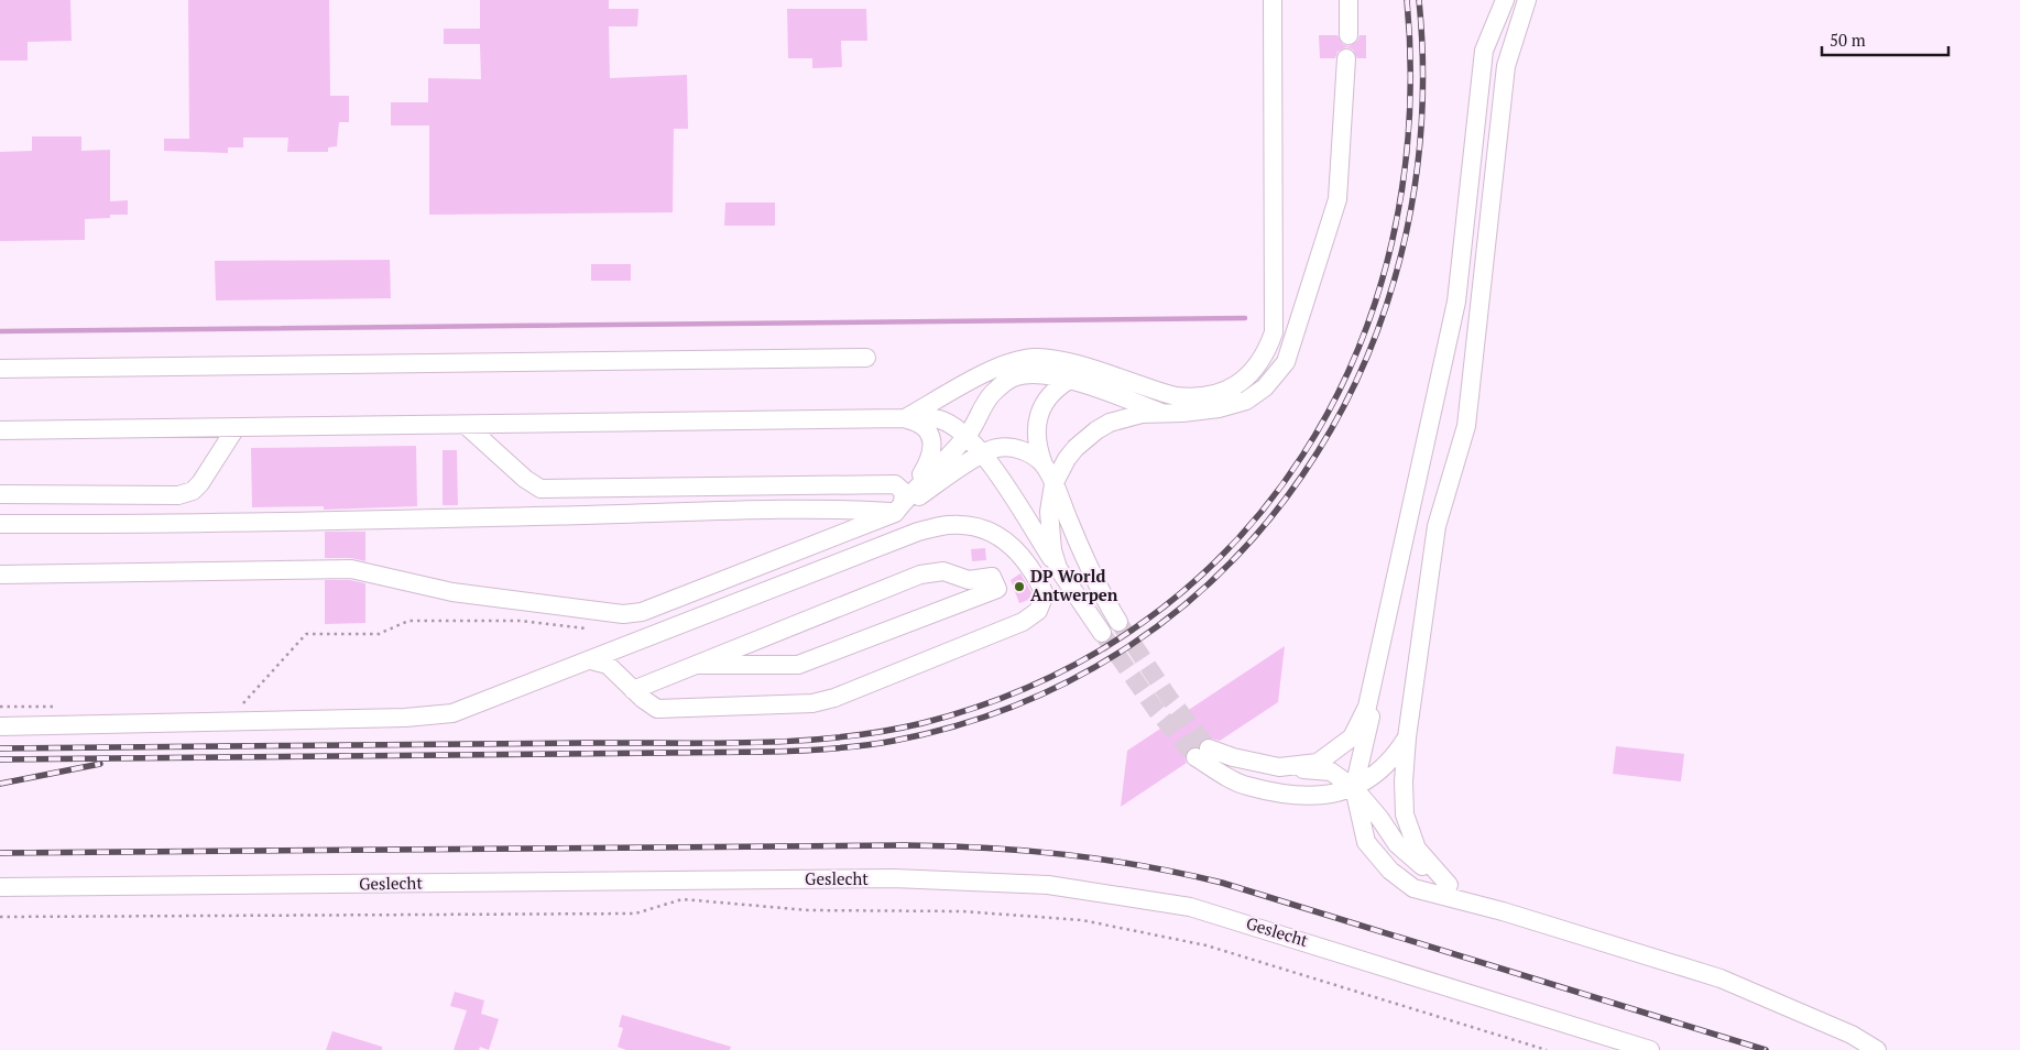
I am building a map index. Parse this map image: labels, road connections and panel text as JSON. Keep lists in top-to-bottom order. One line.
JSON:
{"streets":{"street":["Geslecht"]},"places":["DP World Antwerpen"],"scale_bar":"50 m"}
